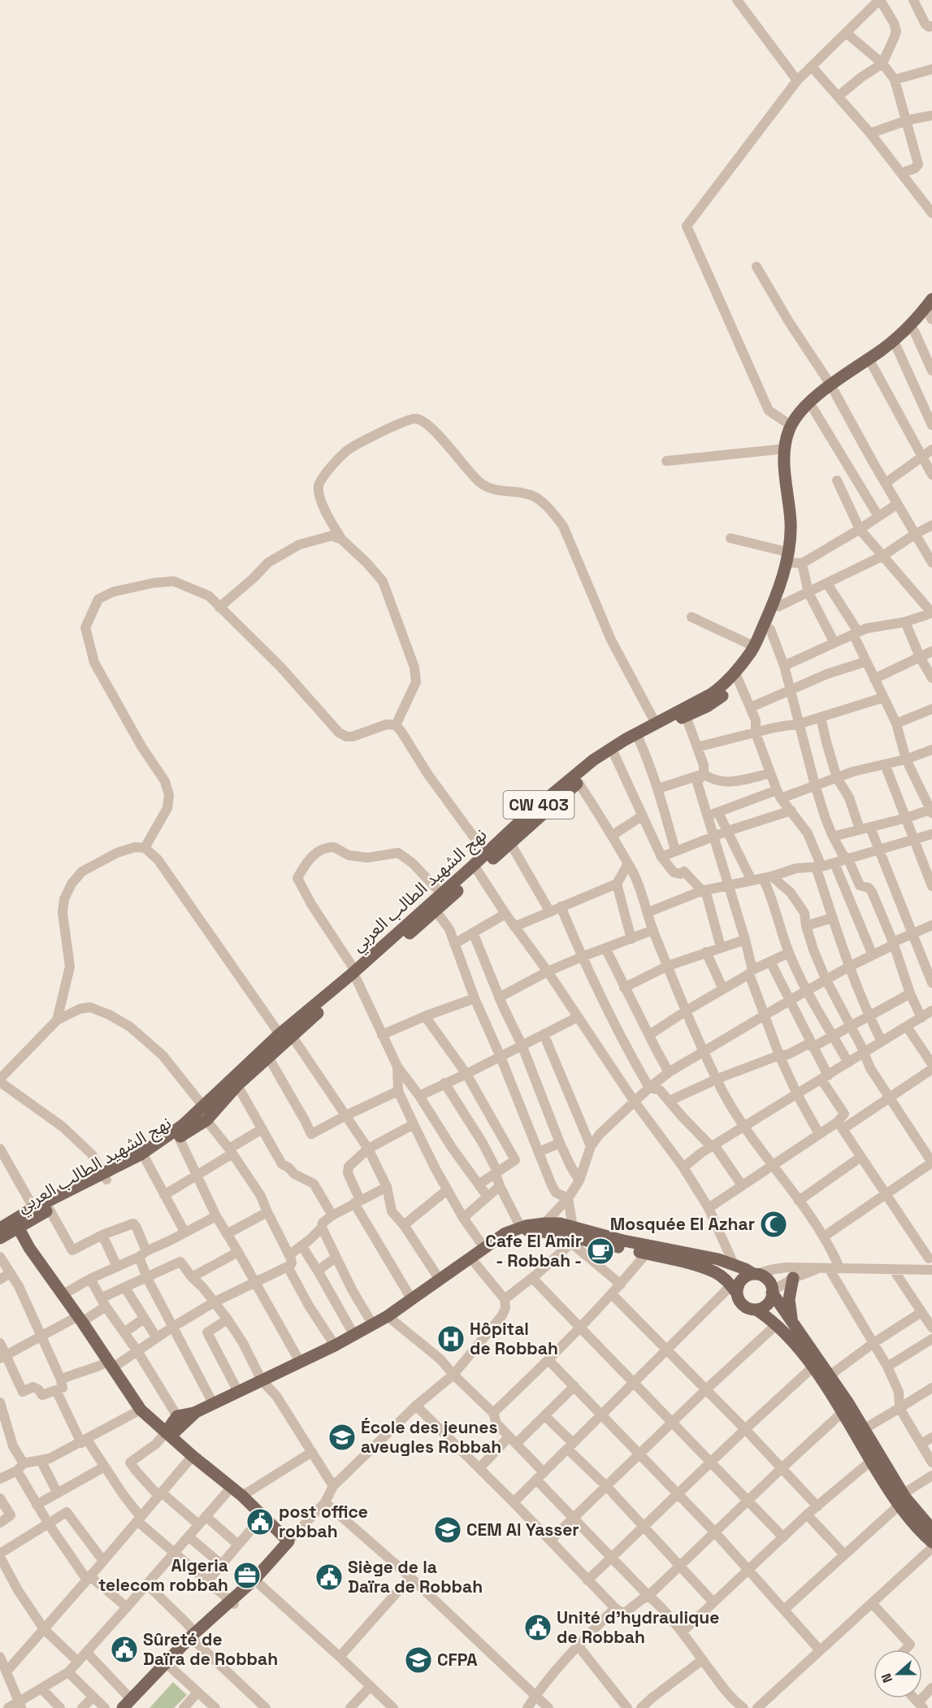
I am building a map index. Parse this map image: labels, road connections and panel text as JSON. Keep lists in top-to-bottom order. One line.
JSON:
{"streets":{"main road":["CW 403","نهج الشهيد الطالب العربي"]},"places":{"mosque":["Mosquée El Azhar"],"cafe":["Cafe El Amir - Robbah -"],"hospital":["Hôpital de Robbah"],"school or university":["École des jeunes aveugles Robbah","CEM Al Yasser","CFPA"],"public building":["post office robbah","Siège de la Daïra de Robbah","Unité d'hydraulique de Robbah","Sûreté de Daïra de Robbah"],"office":["Algeria telecom robbah"]},"north":"left"}
